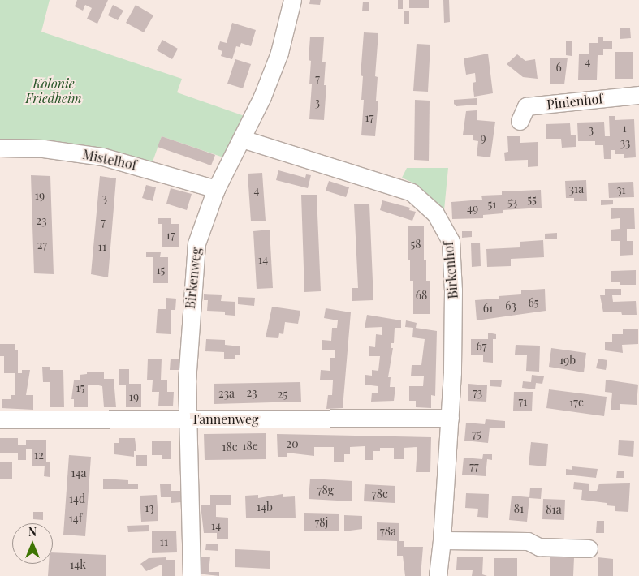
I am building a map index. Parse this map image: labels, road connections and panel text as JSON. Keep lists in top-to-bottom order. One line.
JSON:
{"streets":{"street":["Pinienhof","Mistelhof","Birkenhof","Birkenweg","Tannenweg"]},"crossings":[["Mistelhof","Birkenweg"],["Birkenhof","Birkenweg"],["Birkenhof","Tannenweg"],["Birkenweg","Tannenweg"]],"parks":["Kolonie Friedheim"],"house_numbers":["4","6","7","3","17","1","3","9","33","31a","31","4","19","3","55","53","51","49","23","7","17","58","27","11","14","15","68","65","63","61","67","19b","15","23","73","23a","25","19","71","17c","75","20","18e","18c","12","77","14a","78g","78c","14d","14b","13","81","81a","14f","78j","14","78a","11","14k"],"north":"top"}
